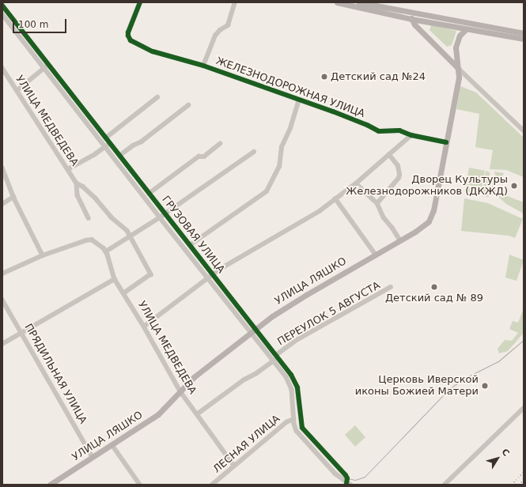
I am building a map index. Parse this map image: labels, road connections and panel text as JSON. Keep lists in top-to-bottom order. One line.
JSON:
{"streets":{"main road":["УЛИЦА ЛЯШКО"],"street":["ЖЕЛЕЗНОДОРОЖНАЯ УЛИЦА","УЛИЦА МЕДВЕДЕВА","ГРУЗОВАЯ УЛИЦА","ПЕРЕУЛОК 5 АВГУСТА","ПРЯДИЛЬНАЯ УЛИЦА","ЛЕСНАЯ УЛИЦА"]},"crossings":[["ЖЕЛЕЗНОДОРОЖНАЯ УЛИЦА","УЛИЦА ЛЯШКО"],["УЛИЦА МЕДВЕДЕВА","УЛИЦА ЛЯШКО"],["УЛИЦА МЕДВЕДЕВА","ПЕРЕУЛОК 5 АВГУСТА"],["УЛИЦА МЕДВЕДЕВА","ЛЕСНАЯ УЛИЦА"],["ГРУЗОВАЯ УЛИЦА","УЛИЦА ЛЯШКО"],["ГРУЗОВАЯ УЛИЦА","ПЕРЕУЛОК 5 АВГУСТА"],["ГРУЗОВАЯ УЛИЦА","ЛЕСНАЯ УЛИЦА"],["УЛИЦА ЛЯШКО","ПРЯДИЛЬНАЯ УЛИЦА"]],"places":["Детский сад №24","Дворец Культуры Железнодорожников (ДКЖД)","Детский сад № 89","Церковь Иверской иконы Божией Матери"],"scale_bar":"100 m","north":"top right"}
